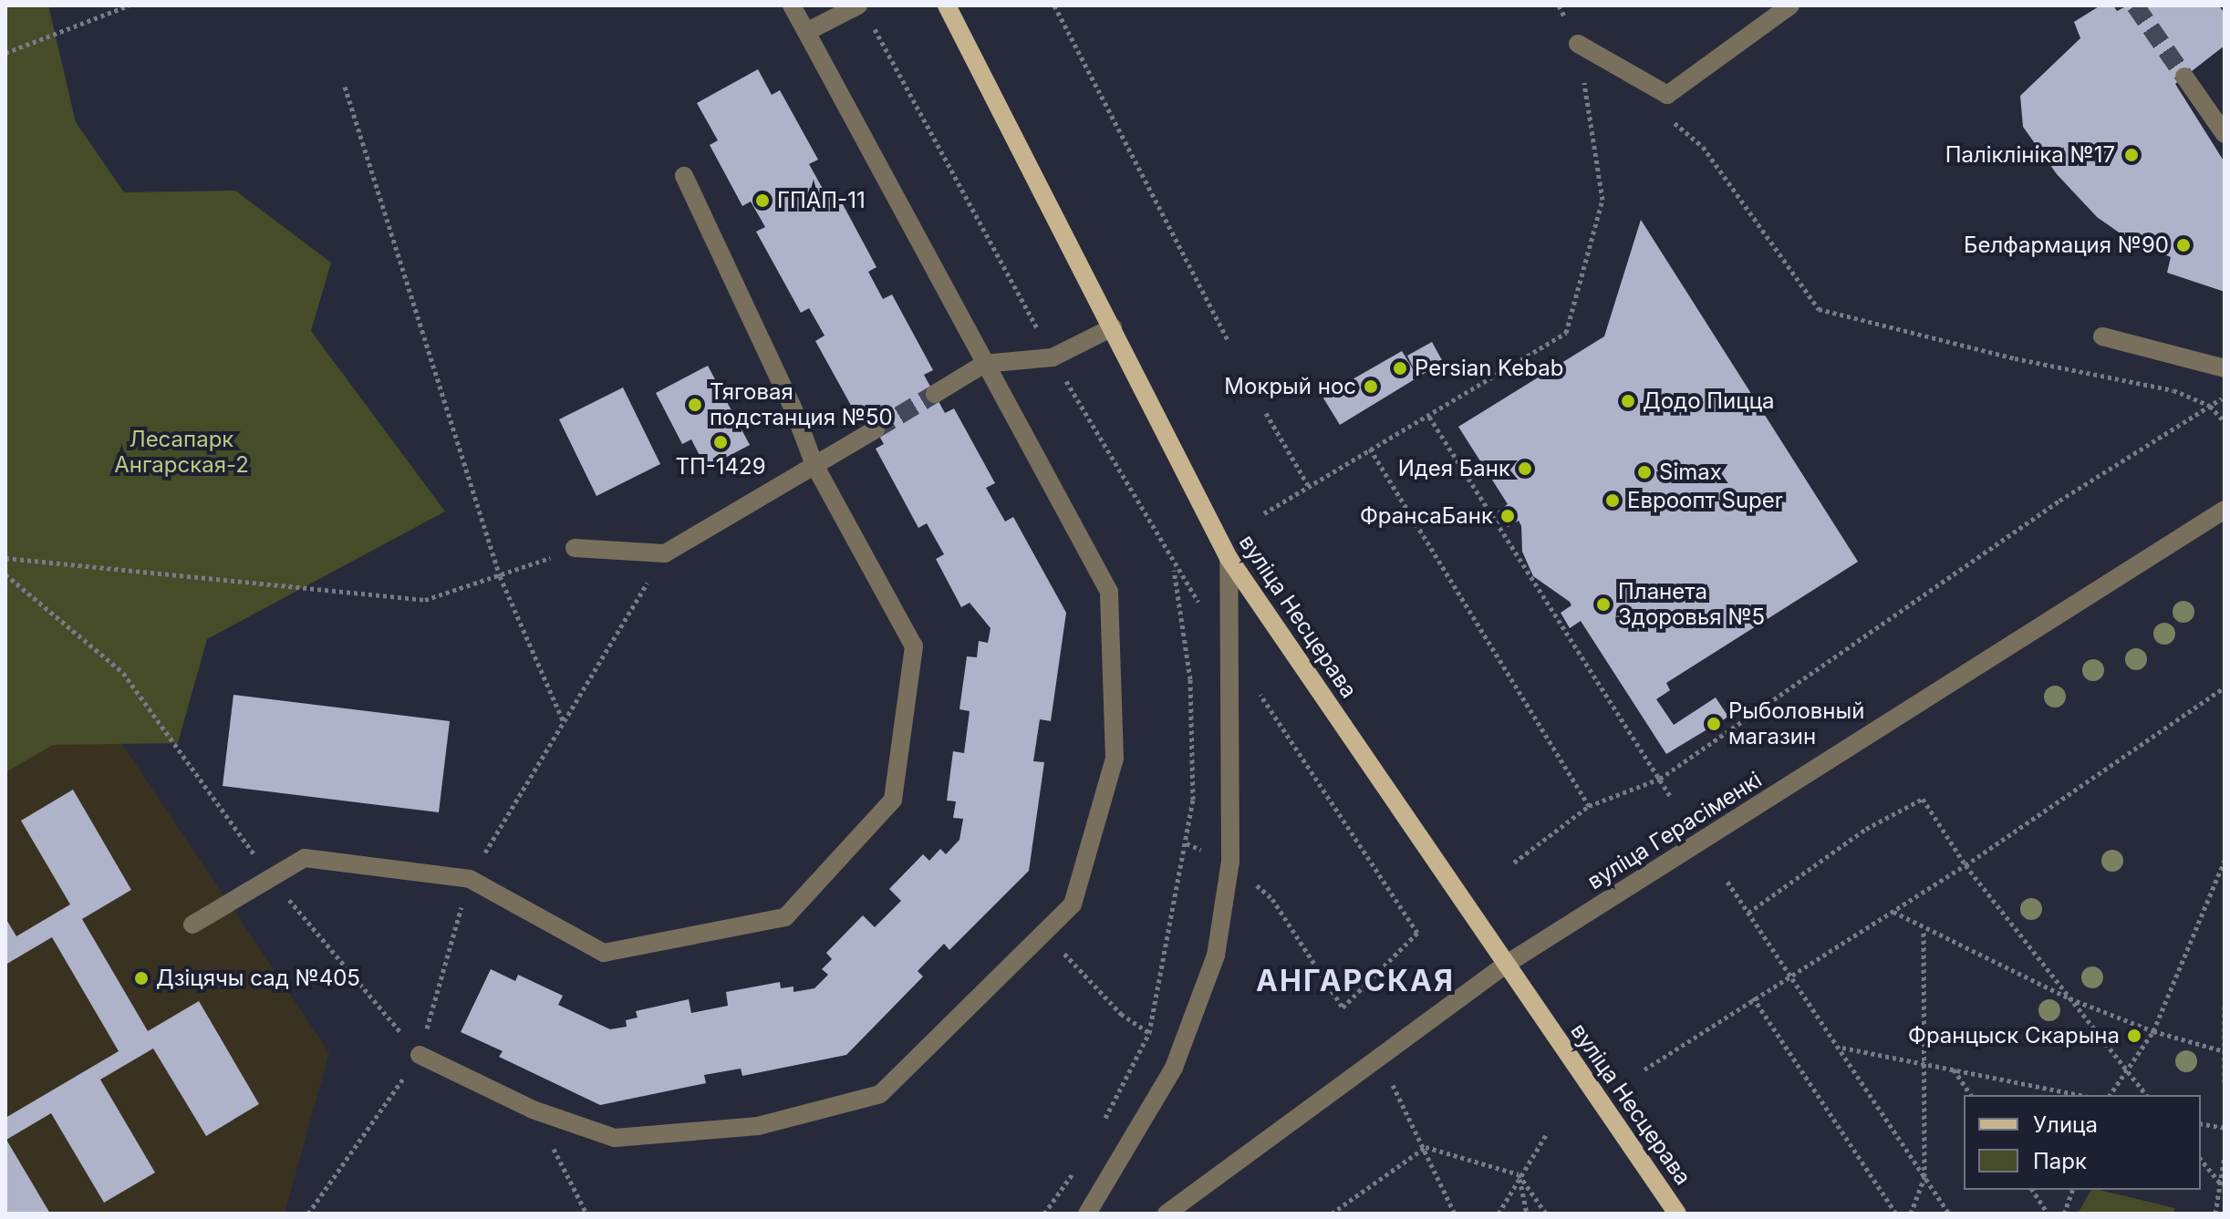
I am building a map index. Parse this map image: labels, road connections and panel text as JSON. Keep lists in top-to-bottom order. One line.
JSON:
{"streets":{"main road":["вуліца Несцерава"],"street":["вуліца Герасіменкі"]},"crossings":[["вуліца Несцерава","вуліца Герасіменкі"]],"districts":["АНГАРСКАЯ"],"parks":["Лесапарк Ангарская-2"],"places":["Паліклініка №17","ГПАП-11","Белфармация №90","Persian Kebab","Мокрый нос","Додо Пицца","Тяговая подстанция №50","ТП-1429","Идея Банк","Simax","Евроопт Super","ФрансаБанк","Планета Здоровья №5","Рыболовный магазин","Дзіцячы сад №405","Францыск Скарына"],"legend":["Улица","Парк"]}
